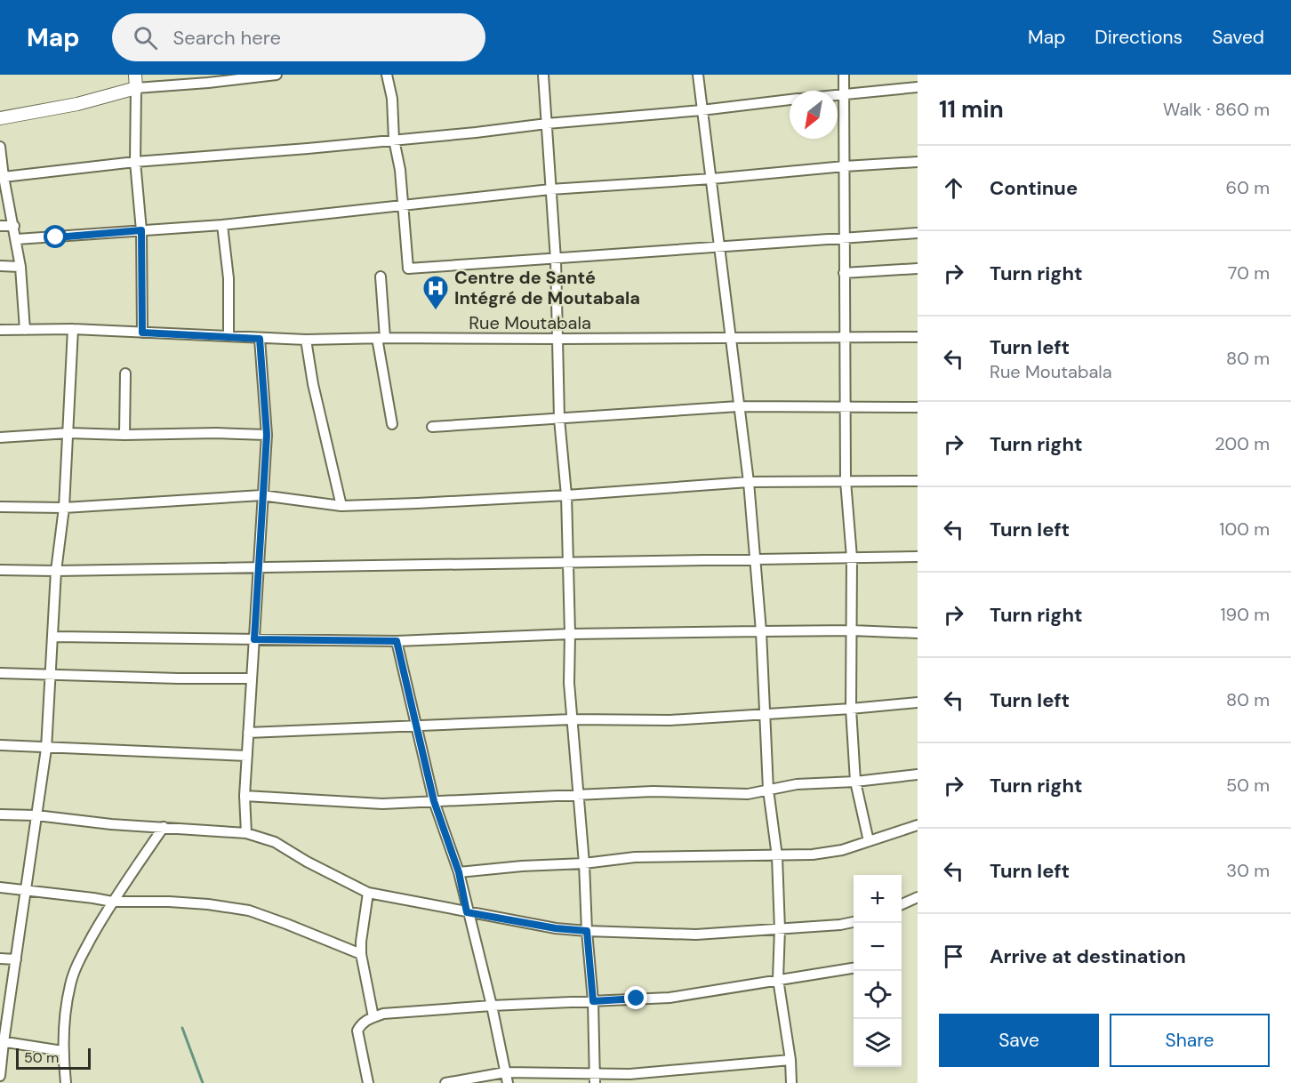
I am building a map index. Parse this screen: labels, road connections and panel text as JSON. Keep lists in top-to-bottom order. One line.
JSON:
{"streets":{"street":["Rue Moutabala"]},"places":{"hospital":["Centre de Santé Intégré de Moutabala"]},"scale_bar":"50 m","north":"bottom left","page":{"header":"Map","search":"Search here","nav":["Map","Directions","Saved"],"heading":["11 min","Walk · 860 m"],"list":[["Continue","60 m"],["Turn right","70 m"],["Turn left","Rue Moutabala","80 m"],["Turn right","200 m"],["Turn left","100 m"],["Turn right","190 m"],["Turn left","80 m"],["Turn right","50 m"],["Turn left","30 m"],"Arrive at destination"],"map_buttons":["+","−"],"buttons":["Save","Share"],"scale":"50 m"}}
